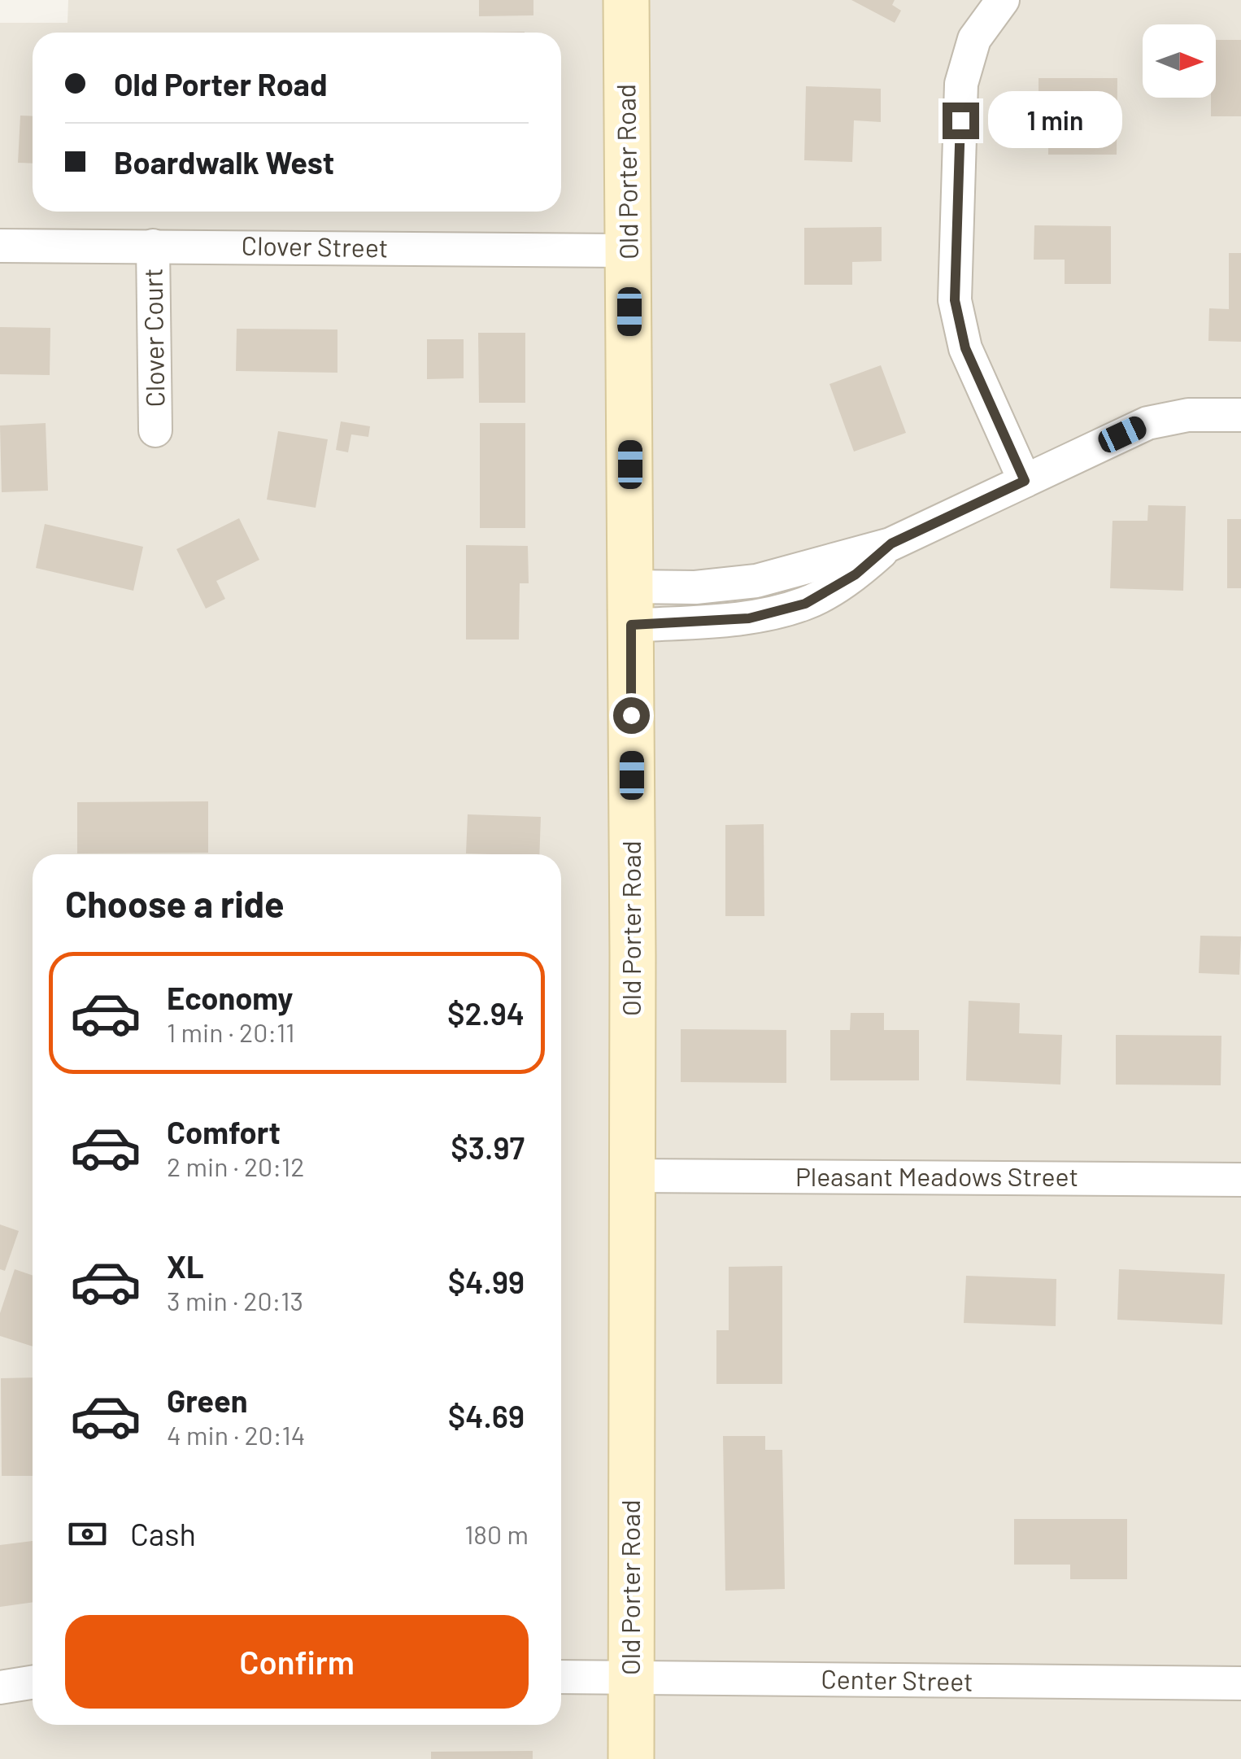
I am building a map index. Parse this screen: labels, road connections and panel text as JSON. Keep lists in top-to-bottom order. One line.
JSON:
{"streets":{"street":["Old Porter Road","Clover Street","Clover Court","Pleasant Meadows Street","Center Street"]},"crossings":[["Old Porter Road","Clover Street"],["Old Porter Road","Pleasant Meadows Street"],["Old Porter Road","Center Street"],["Clover Street","Clover Court"]],"north":"right","page":{"banner":["Old Porter Road","Boardwalk West"],"bubble":"1 min","heading":"Choose a ride","list":[{"name":"Economy","note":"1 min · 20:11","value":"$2.94"},{"name":"Comfort","note":"2 min · 20:12","value":"$3.97"},{"name":"XL","note":"3 min · 20:13","value":"$4.99"},{"name":"Green","note":"4 min · 20:14","value":"$4.69"}],"pay":["Cash","180 m"],"buttons":"Confirm"}}
